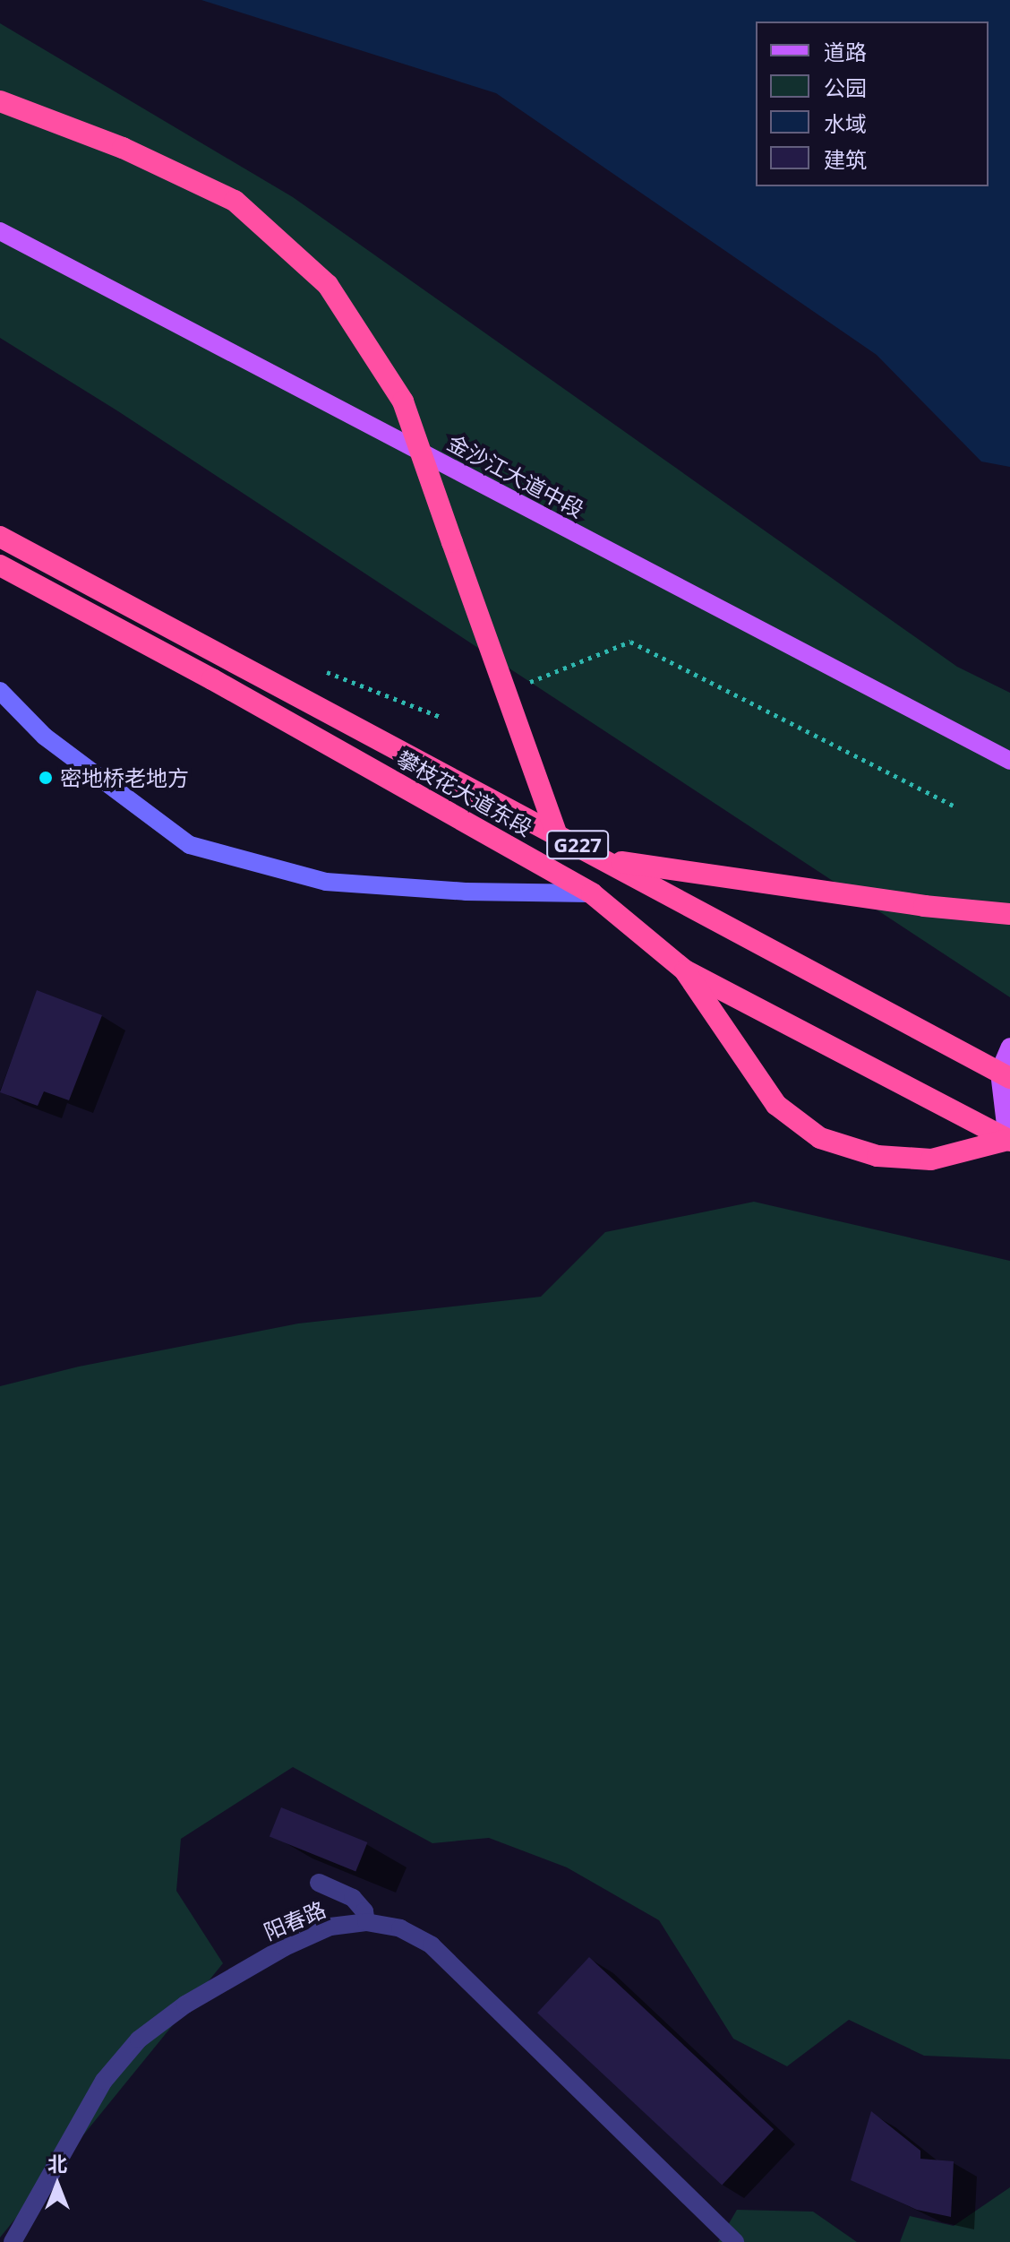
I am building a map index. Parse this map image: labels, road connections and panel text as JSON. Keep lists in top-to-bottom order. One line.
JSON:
{"streets":{"highway":["攀枝花大道东段","G227"],"main road":["金沙江大道中段"],"street":["阳春路"]},"places":["密地桥老地方"],"legend":["道路","公园","水域","建筑"],"north":"top"}
